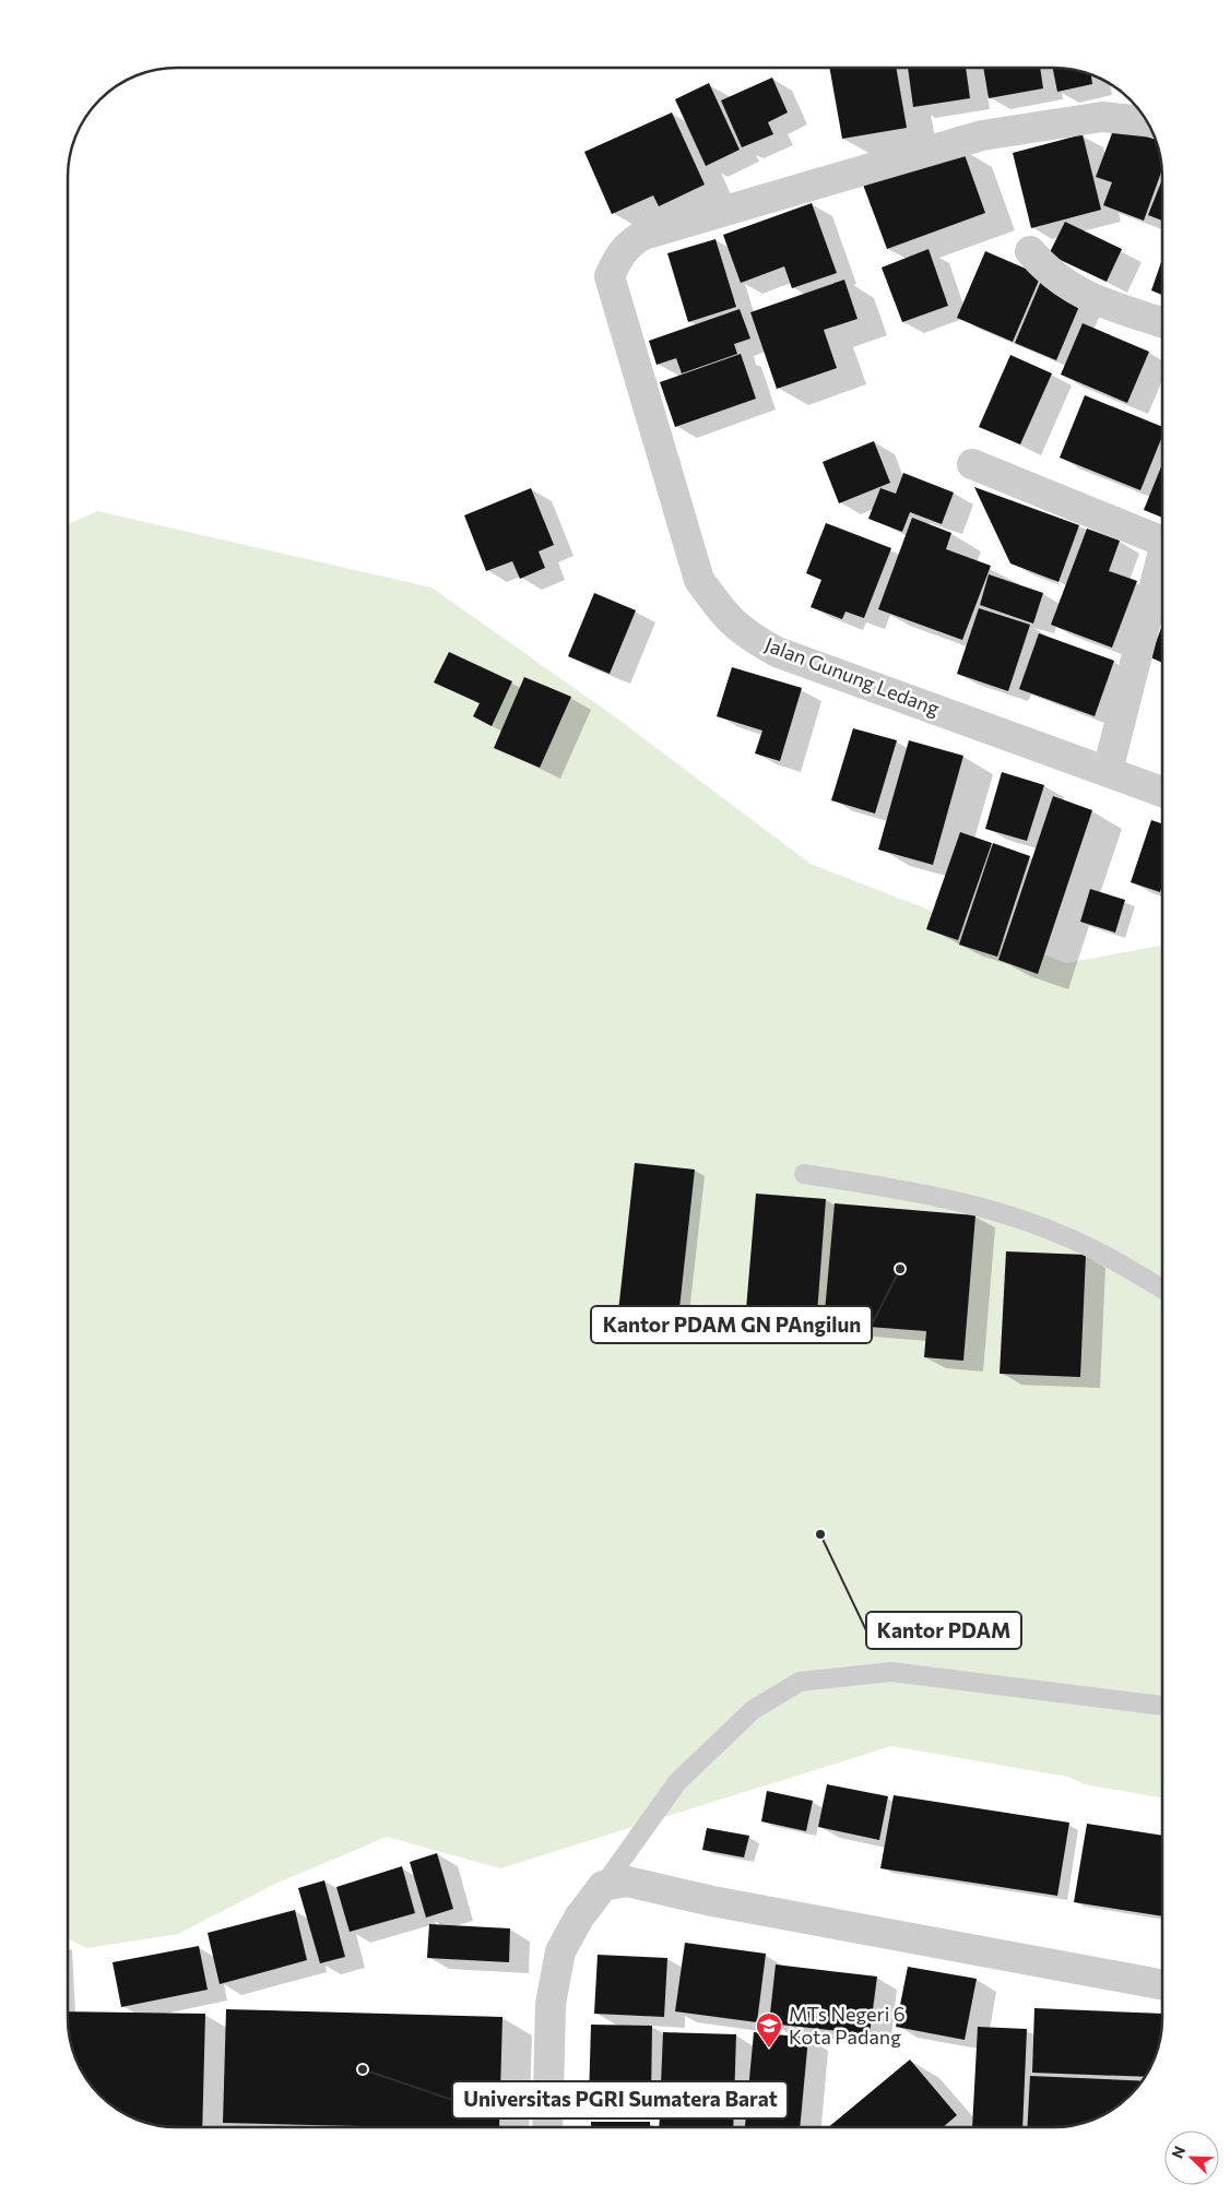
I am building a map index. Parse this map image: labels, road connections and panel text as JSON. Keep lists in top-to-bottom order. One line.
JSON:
{"streets":{"street":["Jalan Gunung Ledang"]},"places":{"other":["Kantor PDAM GN PAngilun","Kantor PDAM","Universitas PGRI Sumatera Barat"],"school or university":["MTs Negeri 6 Kota Padang"]},"north":"top left"}
